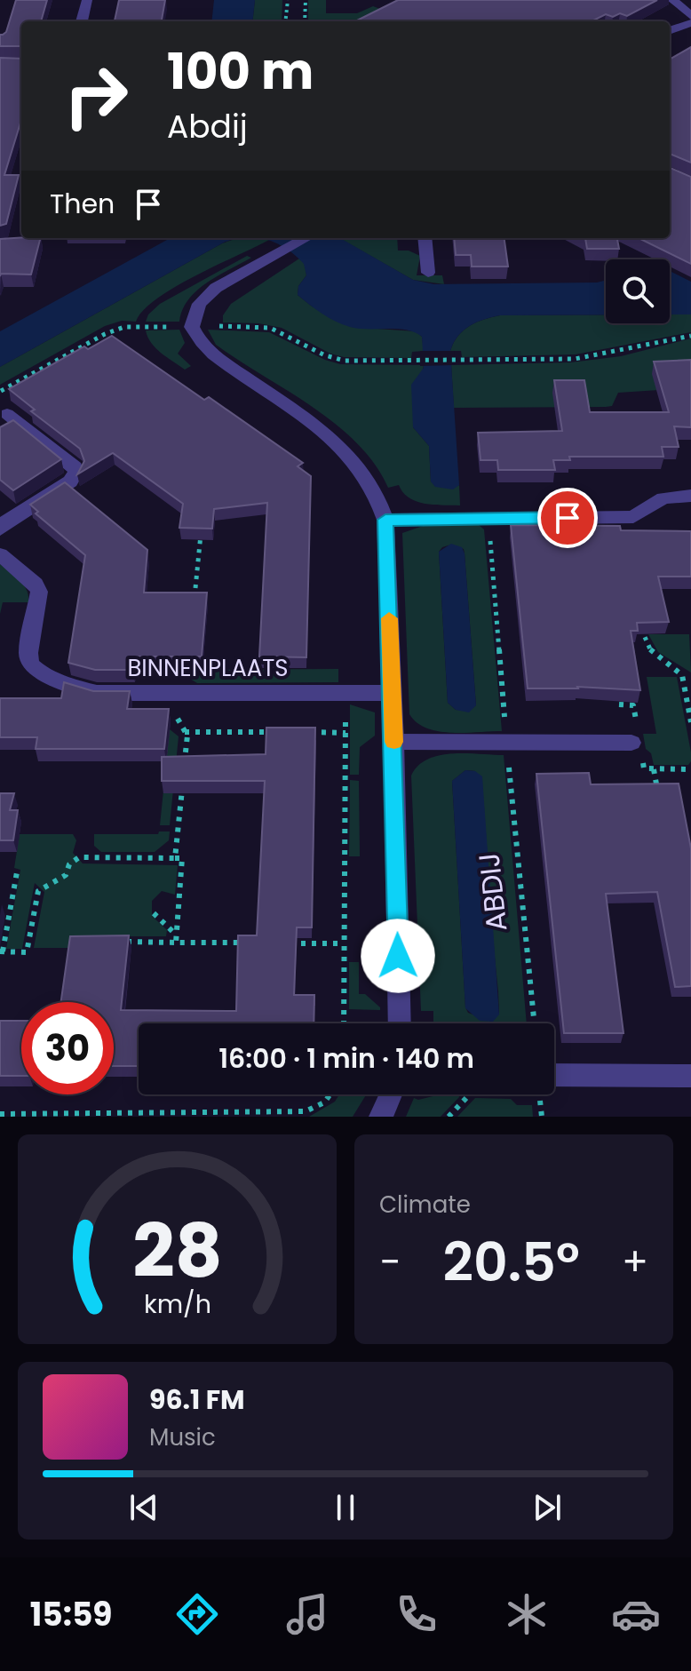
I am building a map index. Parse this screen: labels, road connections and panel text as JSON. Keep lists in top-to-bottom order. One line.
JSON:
{"streets":{"street":["BINNENPLAATS"],"path":["ABDIJ"]},"page":{"turn":["100 m","Abdij"],"then":"Then","limit":"30","trip":"16:00 · 1 min · 140 m","tile":"Climate","heat":["−","20.5°","+"],"song":["96.1 FM","Music"],"tabs":"15:59","gauge":["28","km/h"]}}
